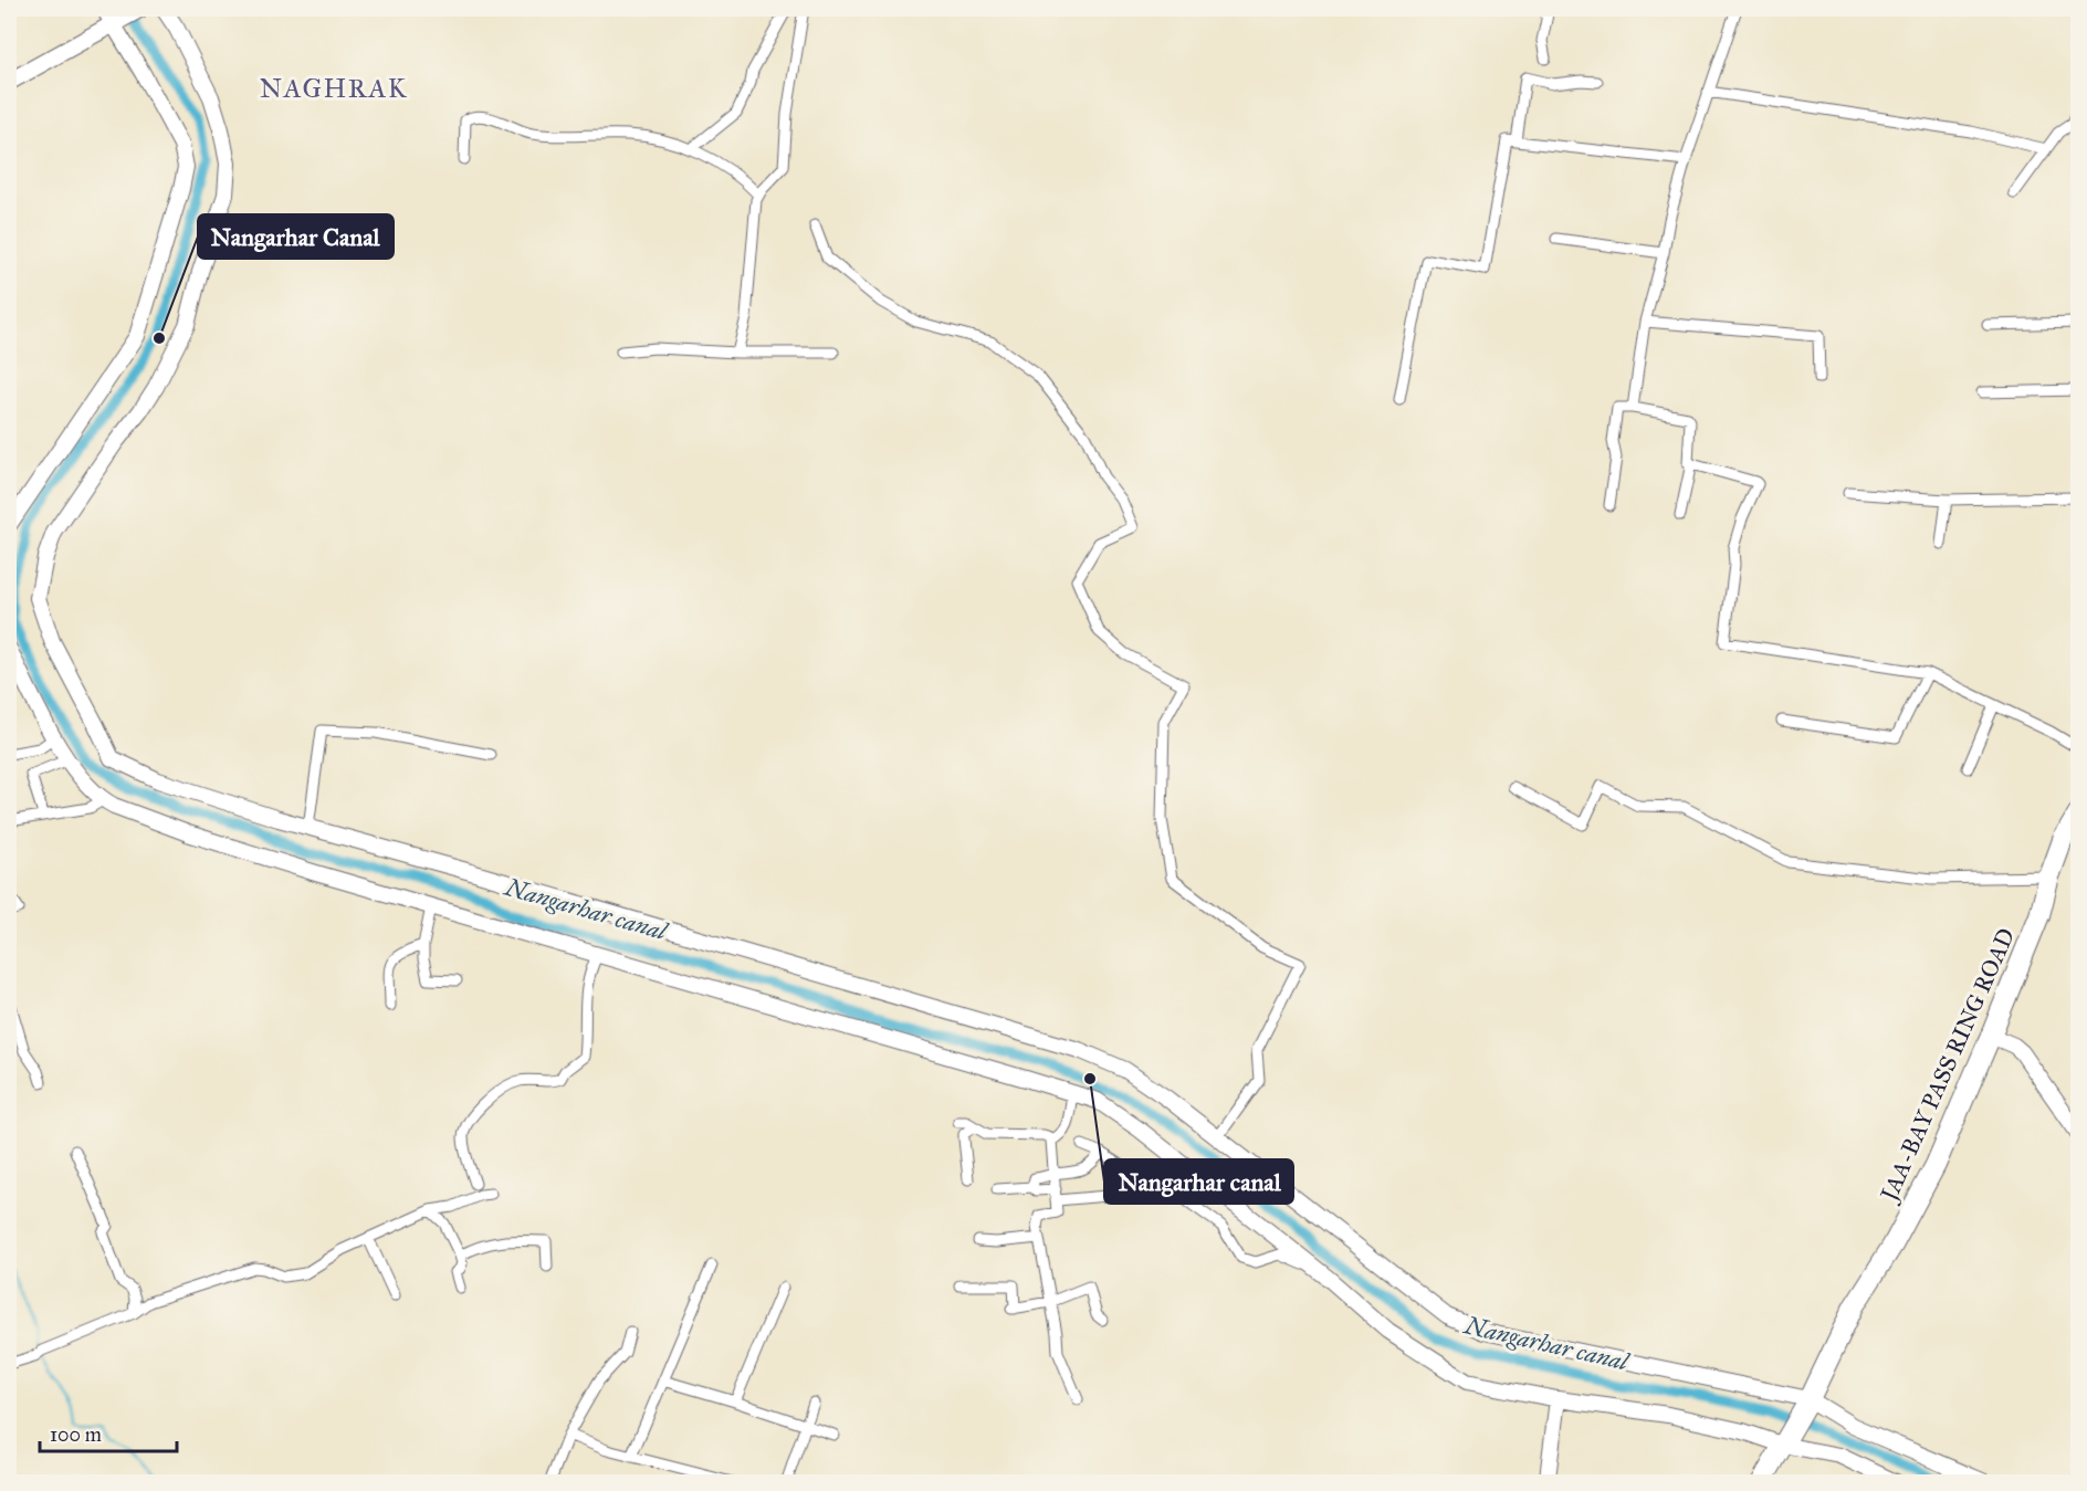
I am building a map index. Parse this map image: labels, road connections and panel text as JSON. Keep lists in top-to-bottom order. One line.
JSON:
{"streets":{"highway":["JAA-BAY PASS RING ROAD"]},"districts":["NAGHRAK"],"water":["Nangarhar canal"],"places":["Nangarhar Canal","Nangarhar canal"],"scale_bar":"100 m"}
